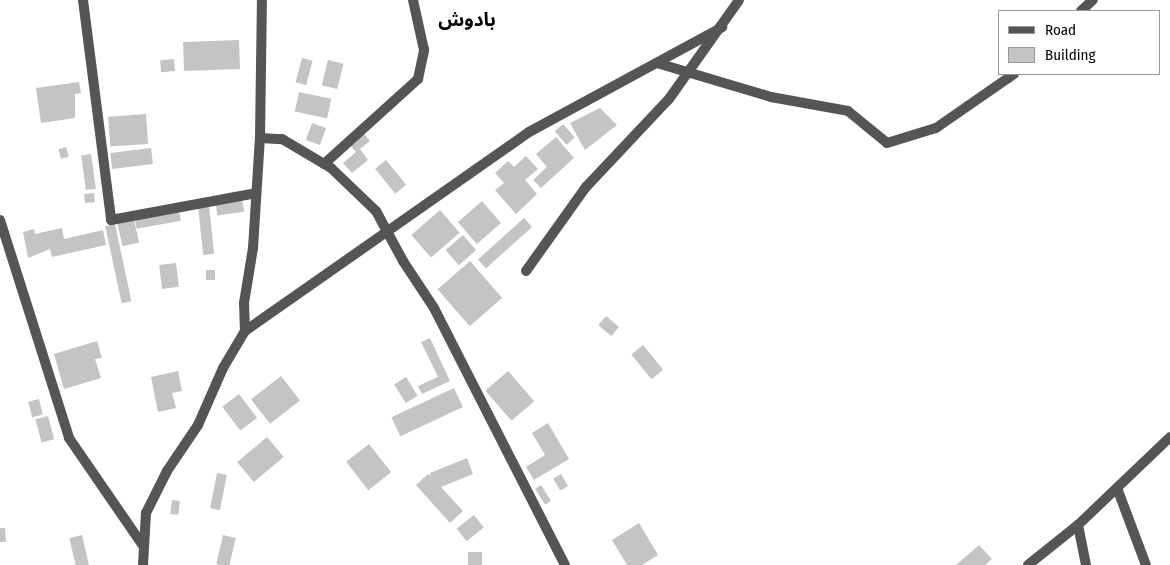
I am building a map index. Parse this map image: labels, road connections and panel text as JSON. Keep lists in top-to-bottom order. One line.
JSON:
{"districts":["بادوش"],"legend":["Road","Building"]}
